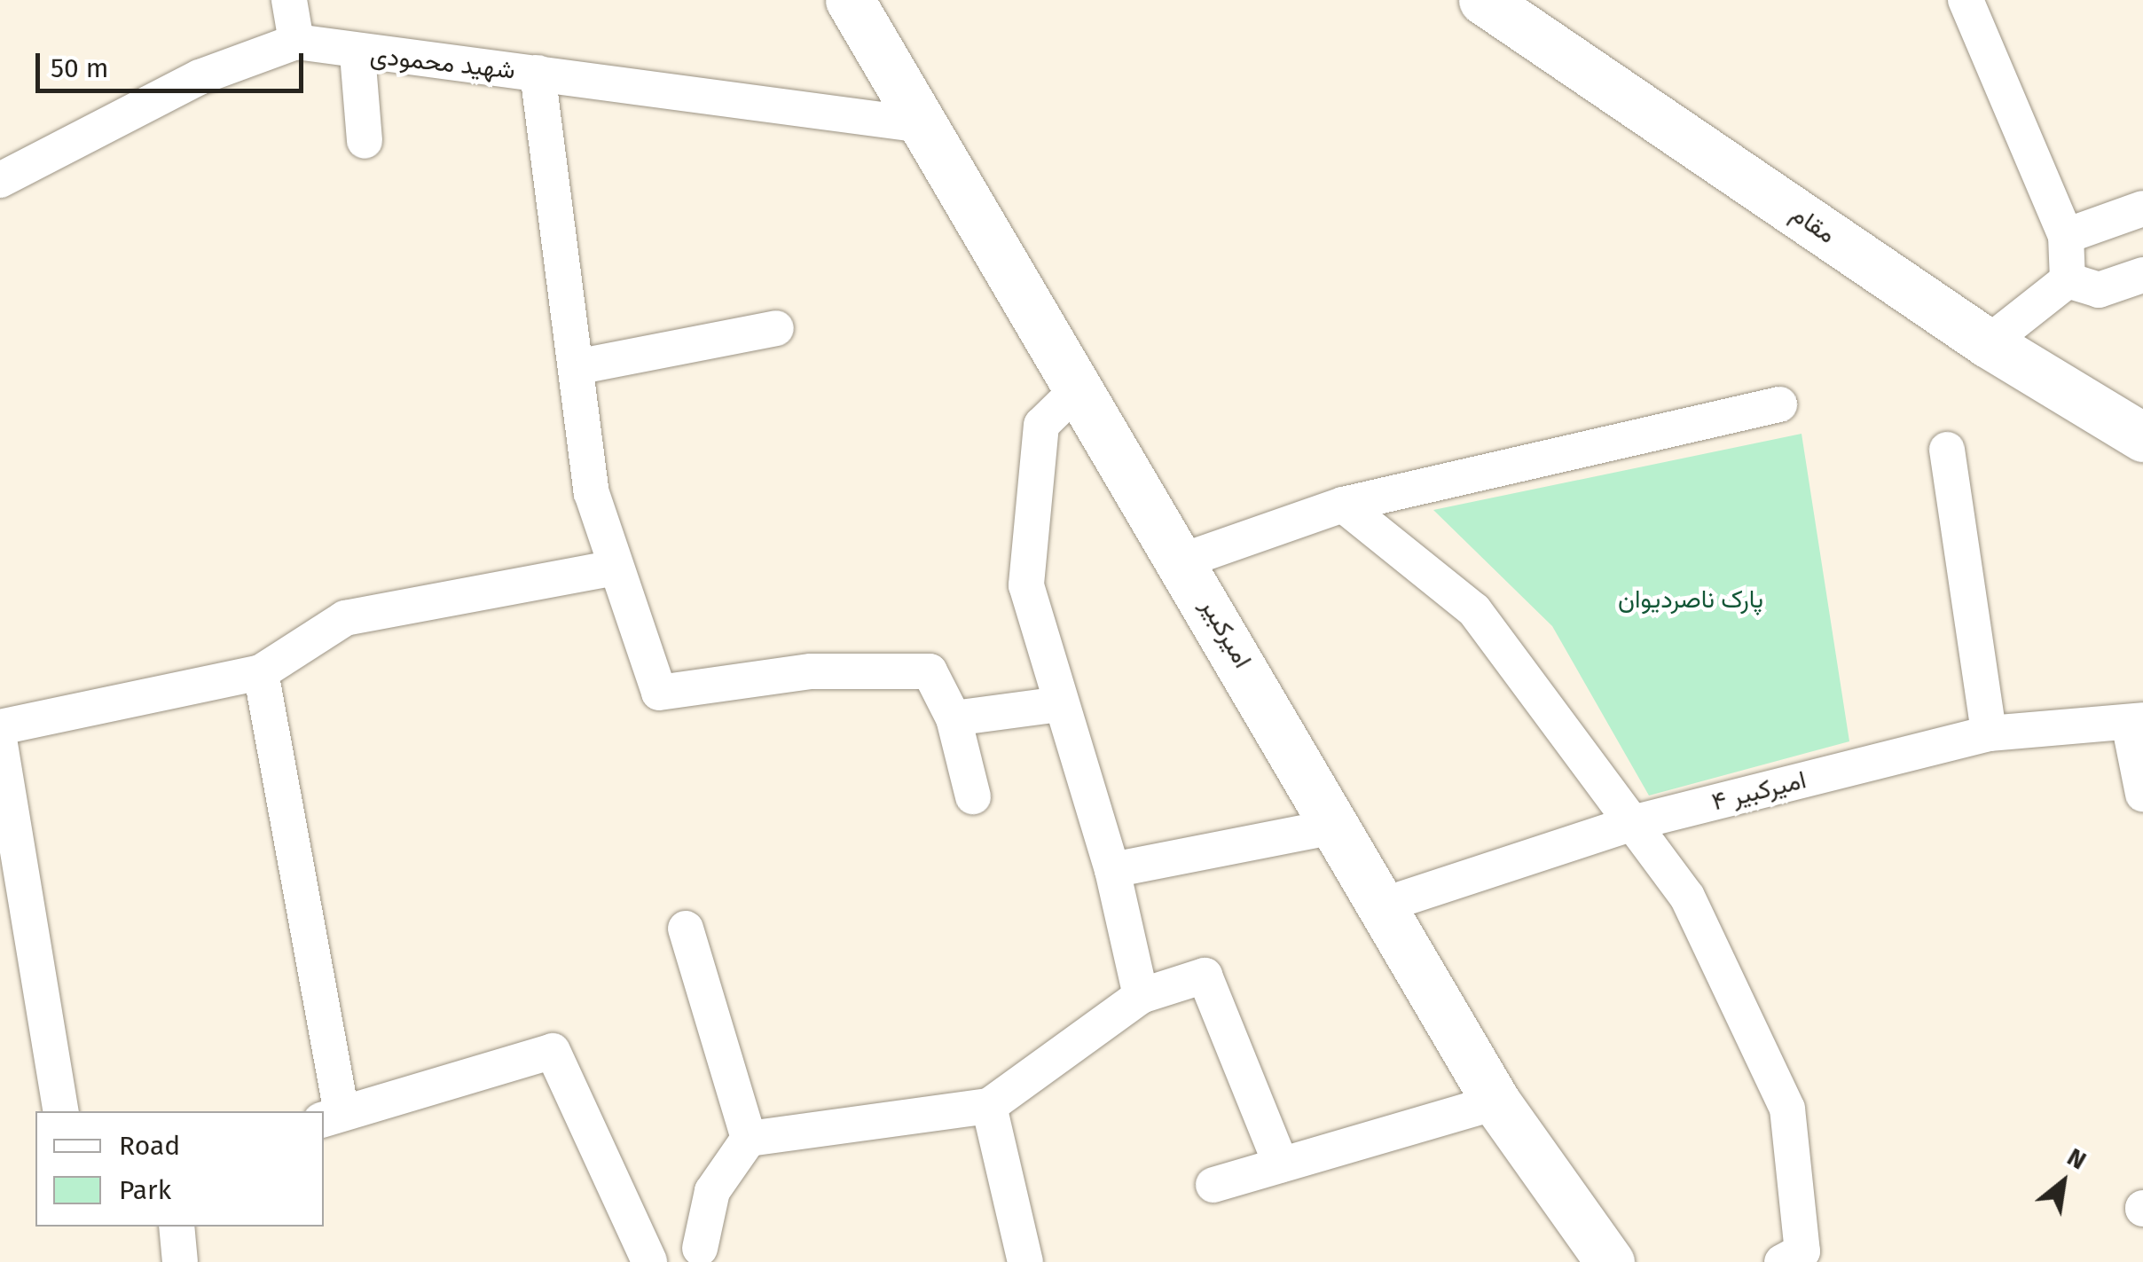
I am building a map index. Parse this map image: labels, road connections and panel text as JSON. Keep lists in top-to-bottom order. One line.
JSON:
{"streets":{"street":["شهید محمودی","مقام","امیرکبیر","امیرکبیر ۴"]},"crossings":[["شهید محمودی","امیرکبیر"],["امیرکبیر","امیرکبیر ۴"]],"parks":["پارک ناصردیوان"],"legend":["Road","Park"],"scale_bar":"50 m","north":"top right"}
